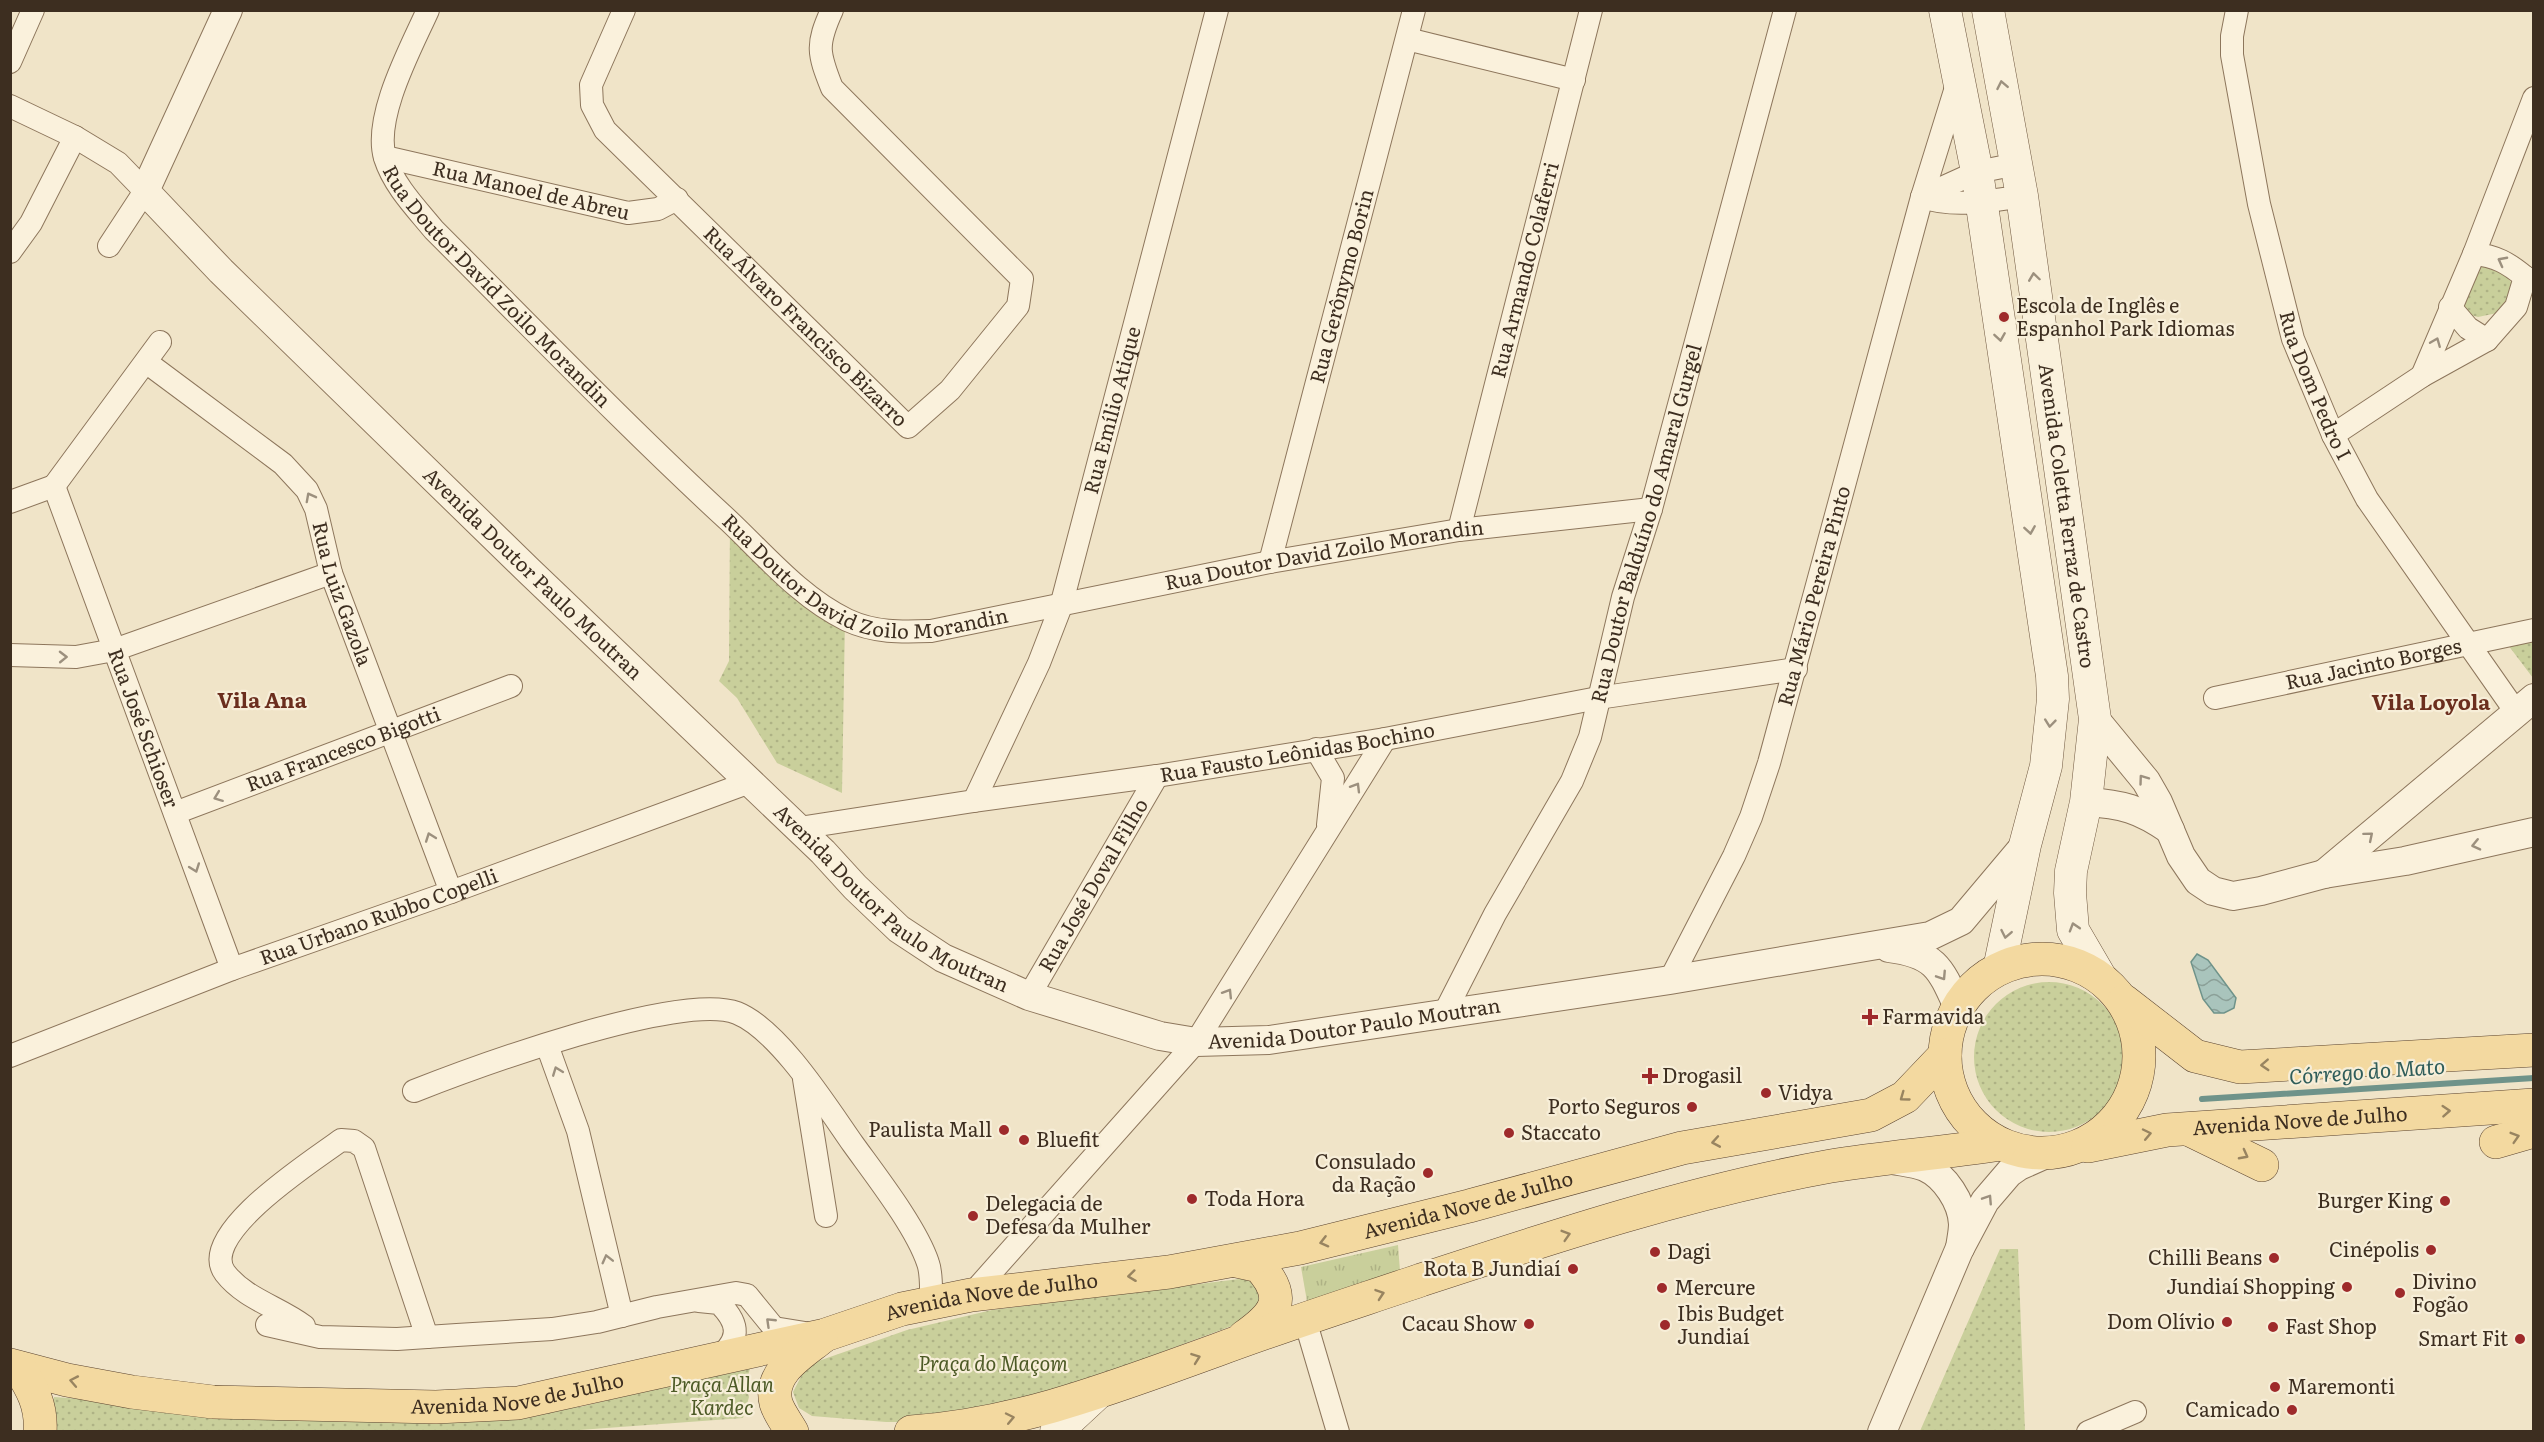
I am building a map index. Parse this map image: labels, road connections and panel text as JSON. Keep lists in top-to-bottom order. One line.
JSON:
{"streets":{"main road":["Avenida Coletta Ferraz de Castro","Avenida Nove de Julho"],"street":["Rua Manoel de Abreu","Rua Armando Colaferri","Rua Doutor David Zoilo Morandin","Rua Gerônymo Borin","Rua Álvaro Francisco Bizarro","Rua Dom Pedro I","Rua Emílio Atique","Rua Doutor Balduíno do Amaral Gurgel","Avenida Doutor Paulo Moutran","Rua Luiz Gazola","Rua Mário Pereira Pinto","Rua Jacinto Borges","Rua José Schioser","Rua Francesco Bigotti","Rua Fausto Leônidas Bochino","Rua José Doval Filho","Rua Urbano Rubbo Copelli"]},"crossings":[["Rua Manoel de Abreu","Rua Doutor David Zoilo Morandin"],["Rua Manoel de Abreu","Rua Álvaro Francisco Bizarro"],["Rua Armando Colaferri","Rua Doutor David Zoilo Morandin"],["Rua Doutor David Zoilo Morandin","Rua Gerônymo Borin"],["Rua Doutor David Zoilo Morandin","Rua Emílio Atique"],["Rua Doutor David Zoilo Morandin","Rua Doutor Balduíno do Amaral Gurgel"],["Rua Dom Pedro I","Rua Jacinto Borges"],["Rua Emílio Atique","Rua Fausto Leônidas Bochino"],["Avenida Coletta Ferraz de Castro","Rua Mário Pereira Pinto"],["Avenida Coletta Ferraz de Castro","Avenida Nove de Julho"],["Rua Doutor Balduíno do Amaral Gurgel","Avenida Doutor Paulo Moutran"],["Rua Doutor Balduíno do Amaral Gurgel","Rua Fausto Leônidas Bochino"],["Avenida Doutor Paulo Moutran","Rua Mário Pereira Pinto"],["Avenida Doutor Paulo Moutran","Rua Fausto Leônidas Bochino"],["Avenida Doutor Paulo Moutran","Rua José Doval Filho"],["Avenida Doutor Paulo Moutran","Rua Urbano Rubbo Copelli"],["Rua Luiz Gazola","Rua Francesco Bigotti"],["Rua Luiz Gazola","Rua Urbano Rubbo Copelli"],["Rua Mário Pereira Pinto","Rua Fausto Leônidas Bochino"],["Rua José Schioser","Rua Francesco Bigotti"],["Rua José Schioser","Rua Urbano Rubbo Copelli"],["Rua Fausto Leônidas Bochino","Rua José Doval Filho"]],"one_way":["Rua Luiz Gazola"],"districts":["Vila Ana","Vila Loyola"],"water":["Córrego do Mato"],"parks":["Praça do Maçom","Praça Allan Kardec"],"places":{"other":["Escola de Inglês e Espanhol Park Idiomas","Vidya","Porto Seguros","Paulista Mall","Staccato","Bluefit","Consulado da Ração","Toda Hora","Burger King","Delegacia de Defesa da Mulher","Cinépolis","Dagi","Chilli Beans","Rota B Jundiaí","Jundiaí Shopping","Mercure","Divino Fogão","Dom Olívio","Cacau Show","Ibis Budget Jundiaí","Fast Shop","Smart Fit","Maremonti","Camicado"],"health":["Farmavida","Drogasil"]}}
